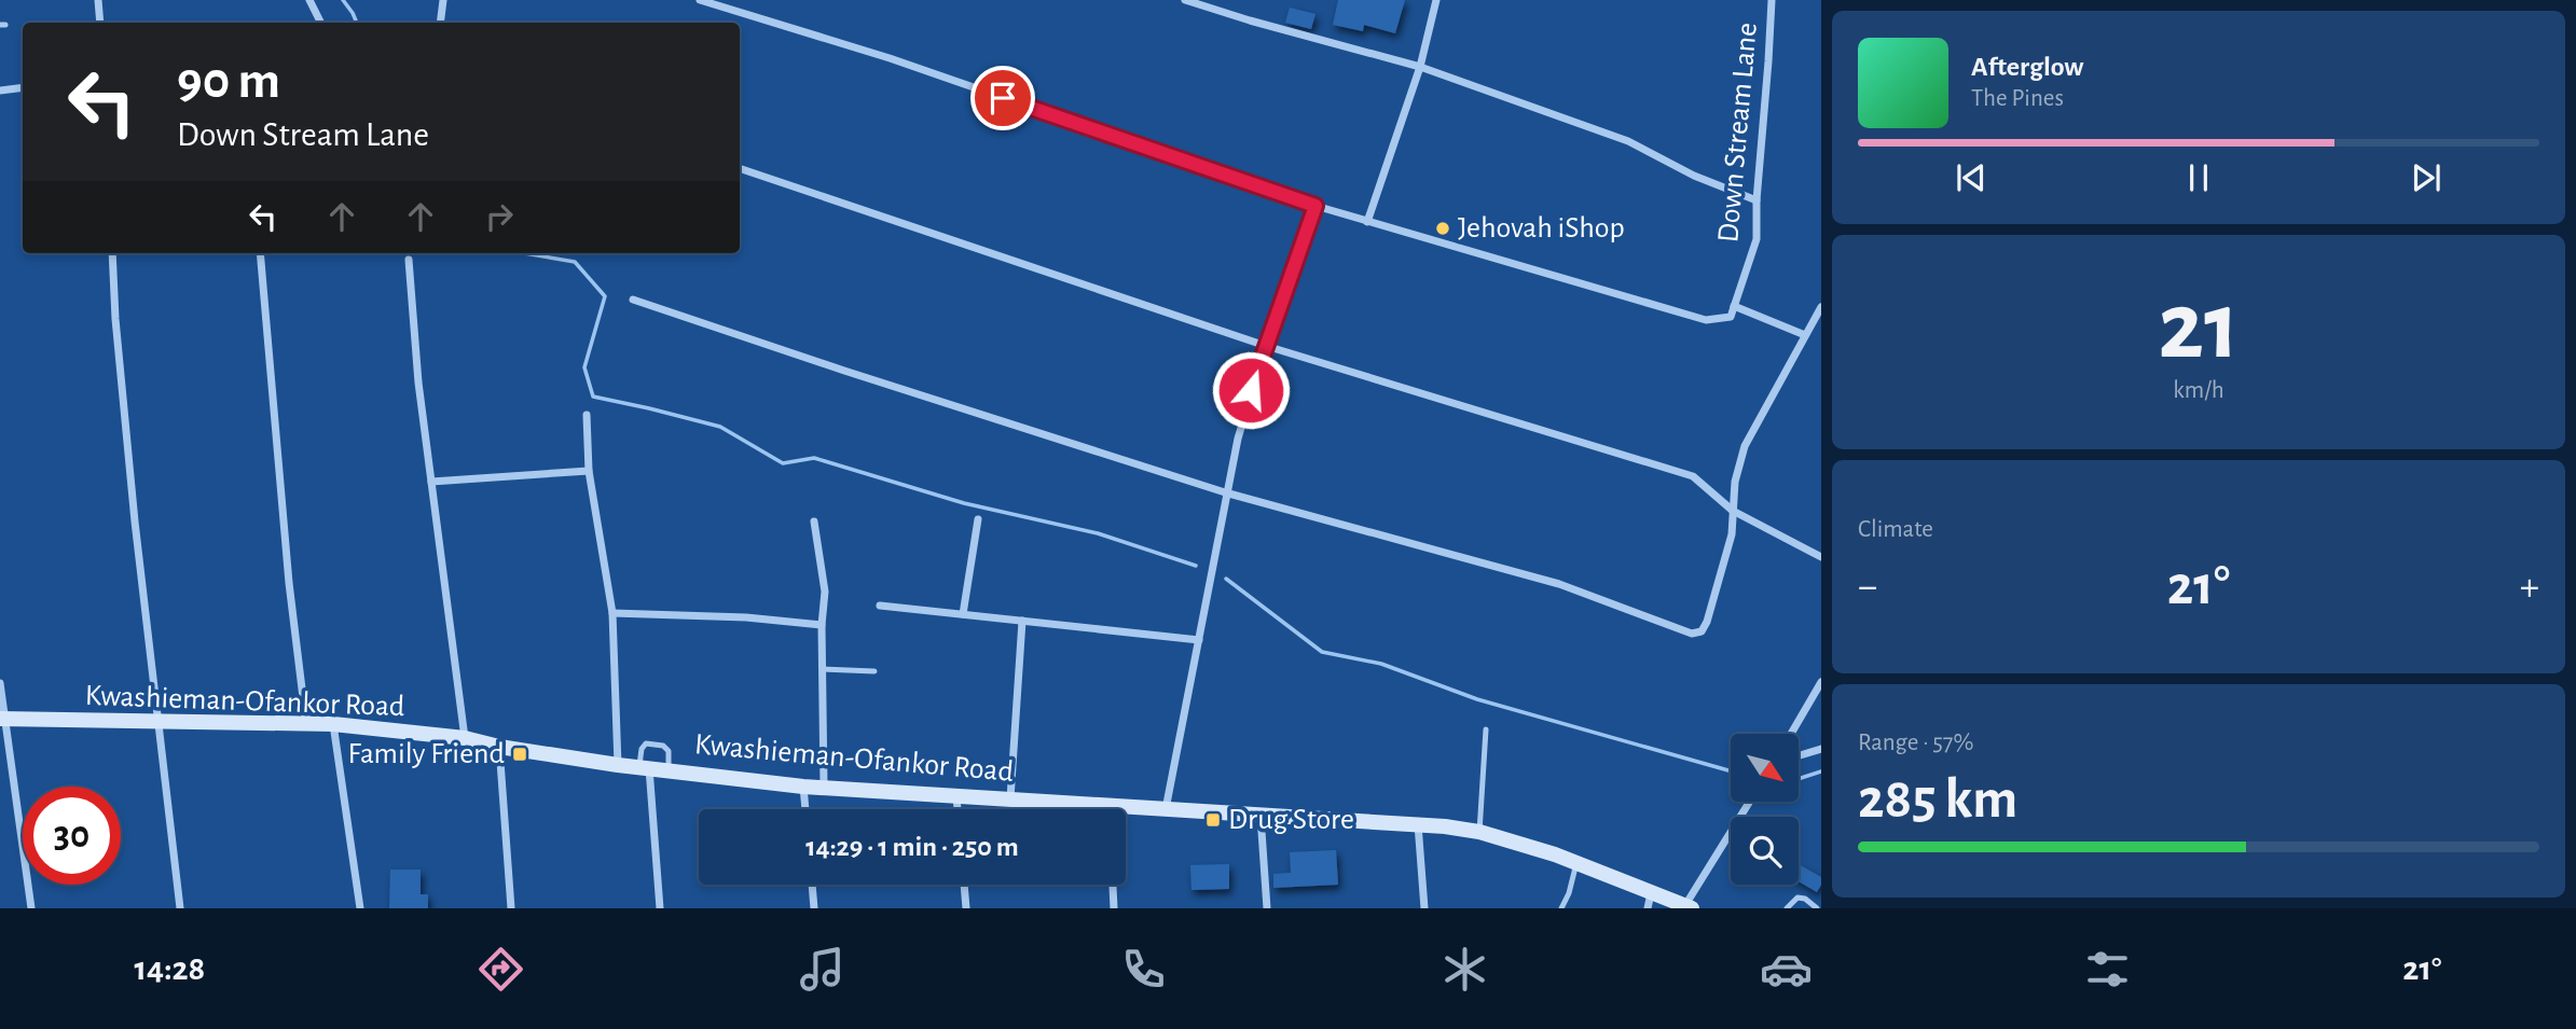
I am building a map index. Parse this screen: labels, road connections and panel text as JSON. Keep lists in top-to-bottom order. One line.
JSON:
{"streets":{"main road":["Kwashieman-Ofankor Road"],"street":["Down Stream Lane"]},"places":{"other":["Jehovah iShop"],"transit":["Family Friend","Drug Store"]},"north":"bottom right","page":{"turn":["90 m","Down Stream Lane"],"song":["Afterglow","The Pines"],"tile":[["21","km/h"],"Climate",["Range · 57%","285 km"]],"heat":["−","21°","+"],"limit":"30","trip":"14:29 · 1 min · 250 m","tabs":["14:28","21°"]}}
